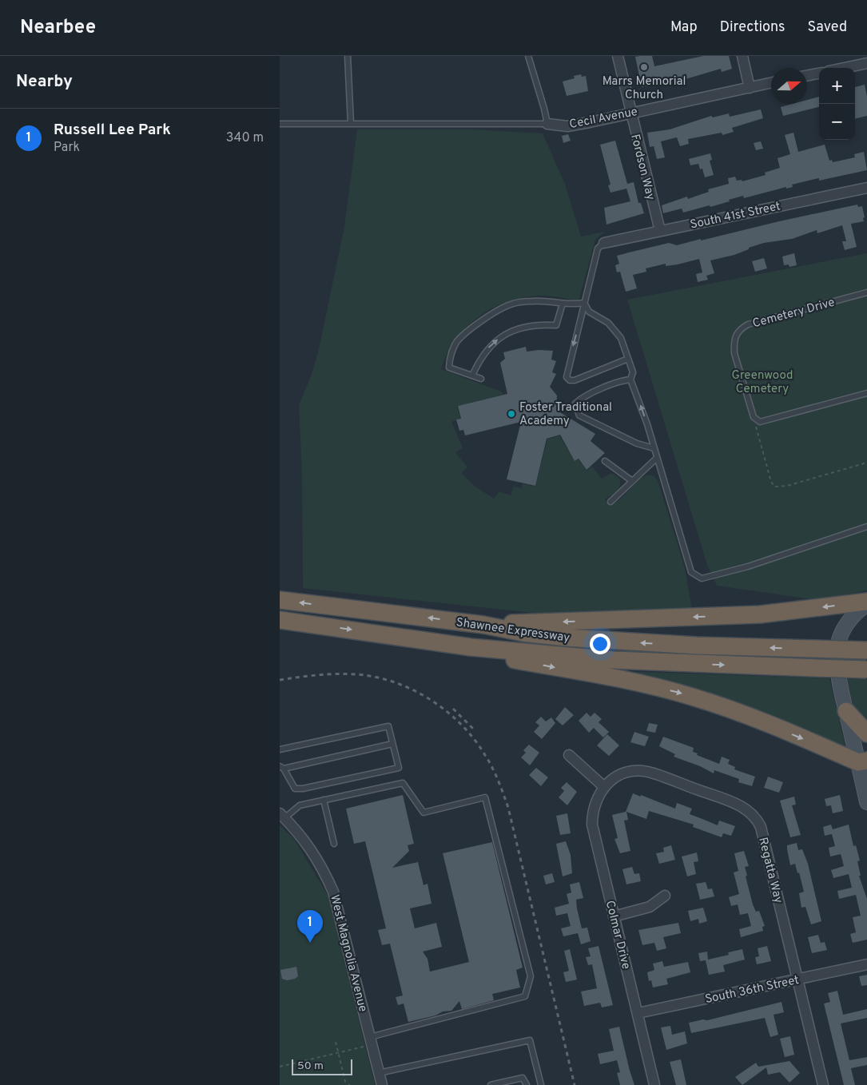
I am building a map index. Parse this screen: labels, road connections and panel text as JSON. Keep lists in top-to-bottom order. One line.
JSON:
{"streets":{"highway":["Shawnee Expressway"],"street":["Cecil Avenue","Fordson Way","South 41st Street","Regatta Way","Colmar Drive","West Magnolia Avenue","South 36th Street"],"lane":["Cemetery Drive"]},"crossings":[["Cecil Avenue","Fordson Way"],["Fordson Way","South 41st Street"],["Regatta Way","Colmar Drive"],["Regatta Way","South 36th Street"],["Colmar Drive","South 36th Street"]],"parks":["Greenwood Cemetery"],"places":["Marrs Memorial Church","Foster Traditional Academy"],"scale_bar":"50 m","north":"right","page":{"header":"Nearbee","nav":["Map","Directions","Saved"],"heading":"Nearby","map_buttons":["+","−"],"list":[{"mark":"1","name":"Russell Lee Park","note":"Park","value":"340 m"}],"pins":"1","scale":"50 m"}}
